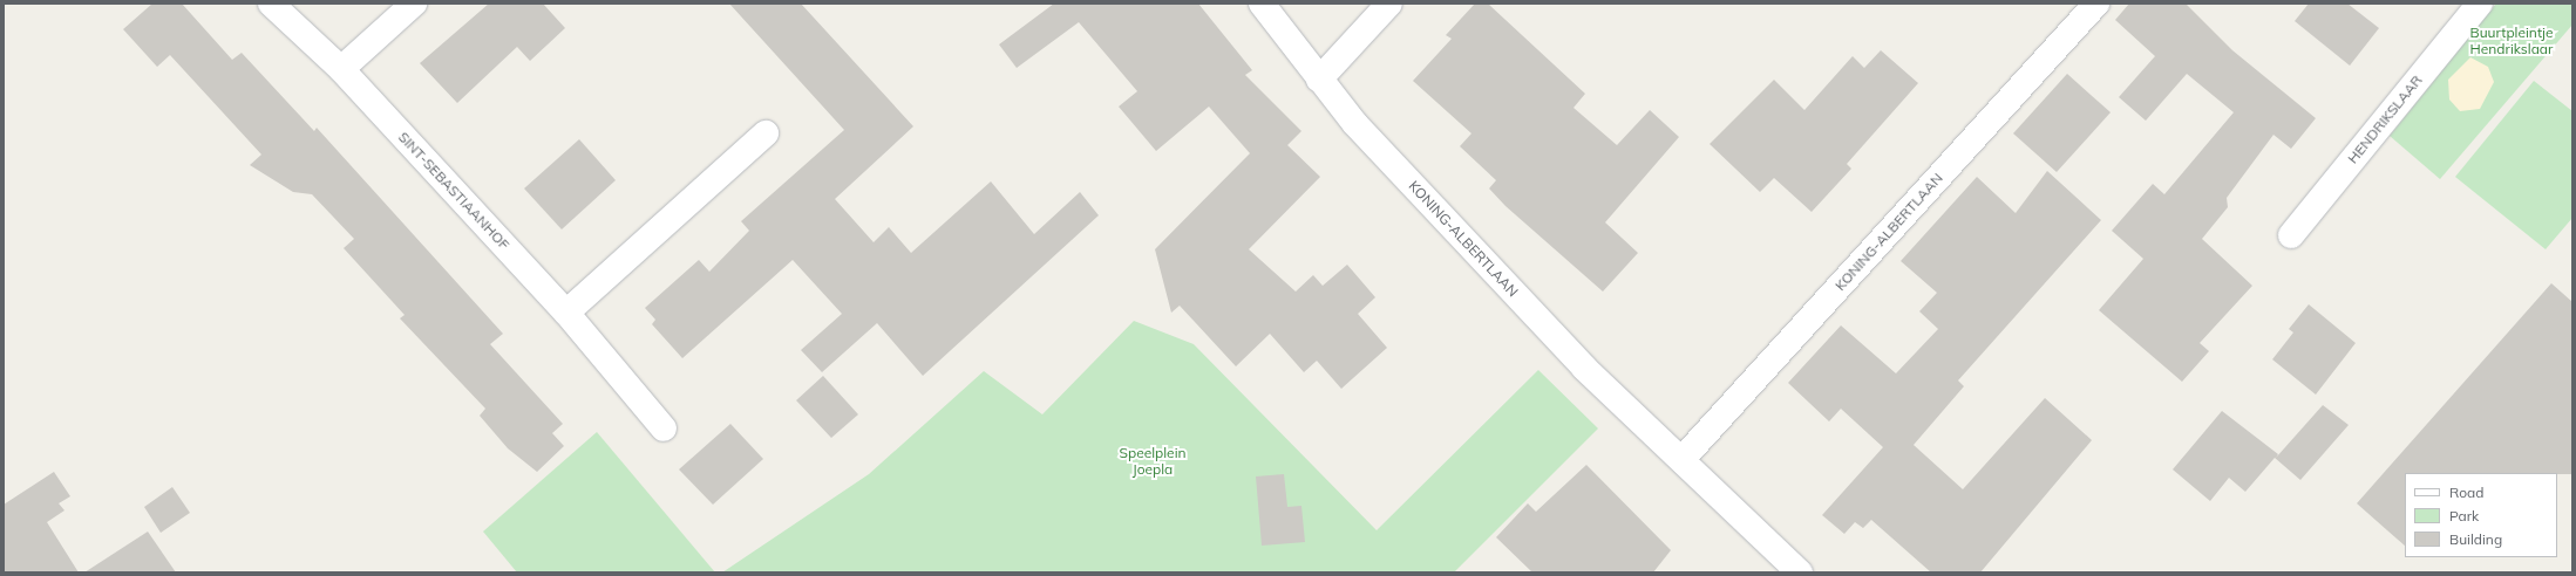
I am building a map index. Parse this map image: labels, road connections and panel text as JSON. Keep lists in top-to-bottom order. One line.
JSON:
{"streets":{"street":["HENDRIKSLAAR","SINT-SEBASTIAANHOF","KONING-ALBERTLAAN"]},"parks":["Buurtpleintje Hendrikslaar","Speelplein Joepla"],"legend":["Road","Park","Building"]}
